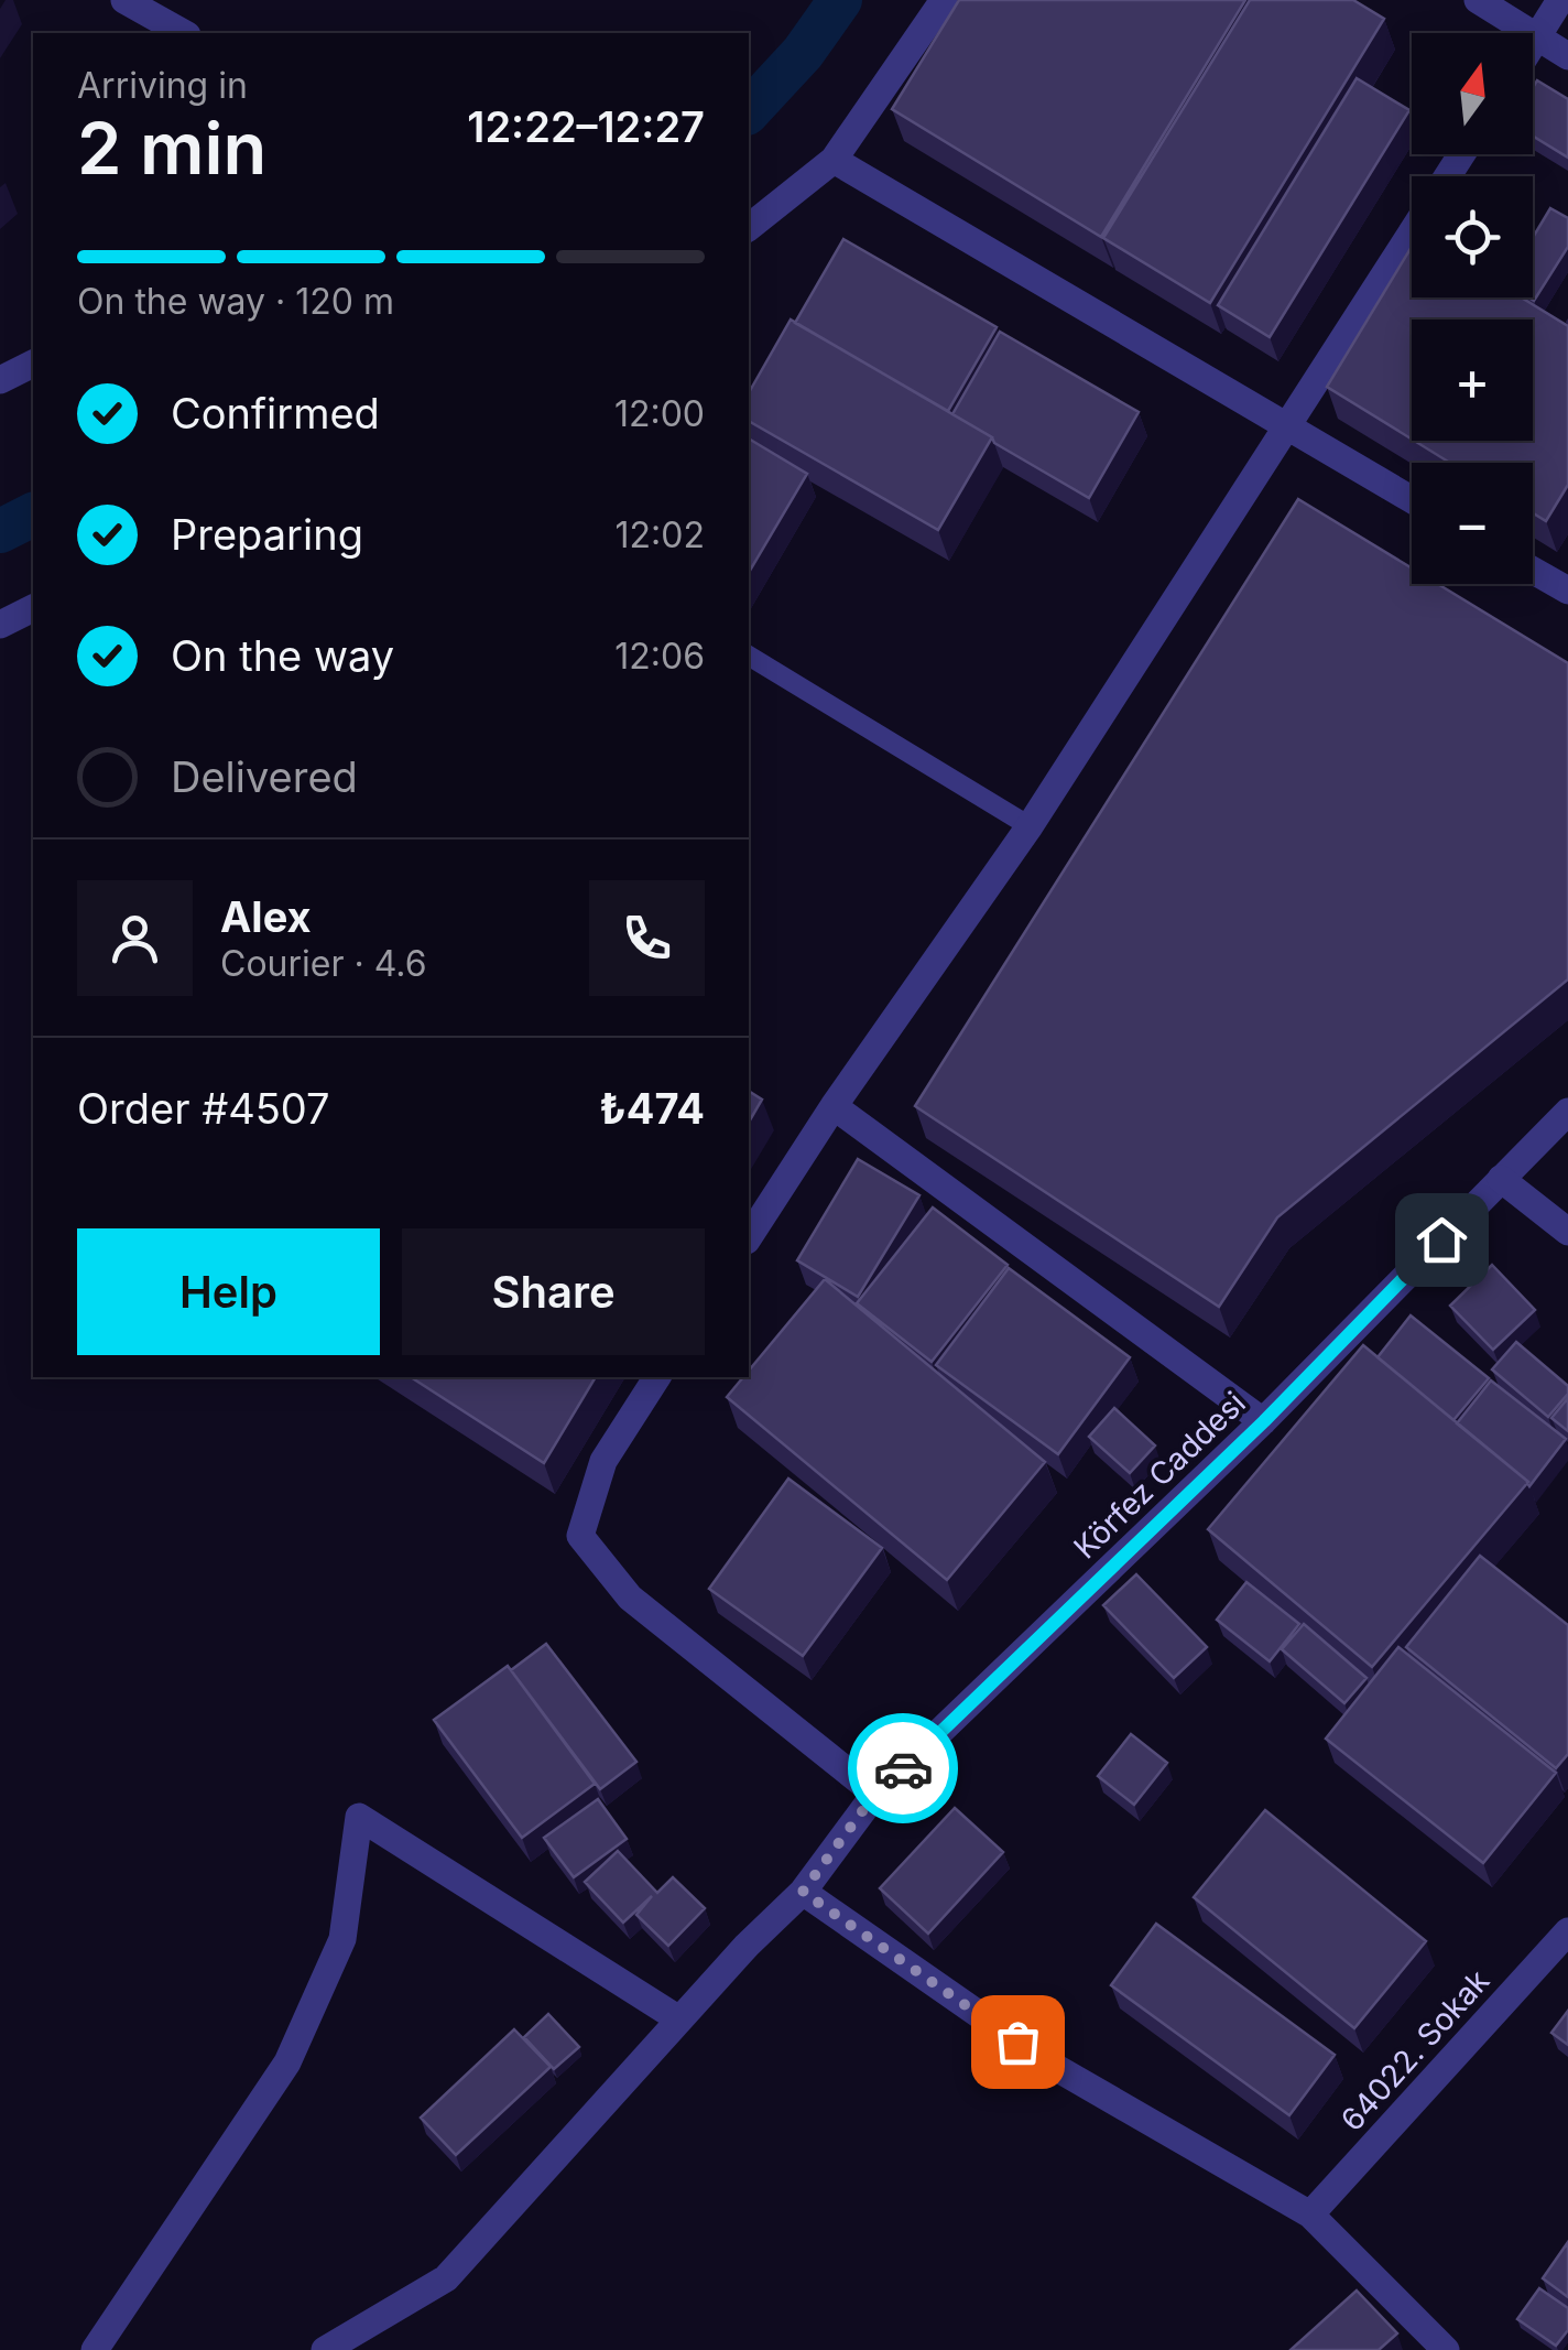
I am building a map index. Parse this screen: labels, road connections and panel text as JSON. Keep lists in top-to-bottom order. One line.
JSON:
{"streets":{"street":["Körfez Caddesi","64022. Sokak"]},"north":"top","page":{"map_buttons":["+","−"],"heading":["2 min","Arriving in","12:22–12:27"],"panel":["Alex","Courier · 4.6","Order #4507","₺474"],"bar":"On the way · 120 m","list":[["Confirmed","12:00"],["Preparing","12:02"],["On the way","12:06"],"Delivered"],"buttons":["Help","Share"]}}
